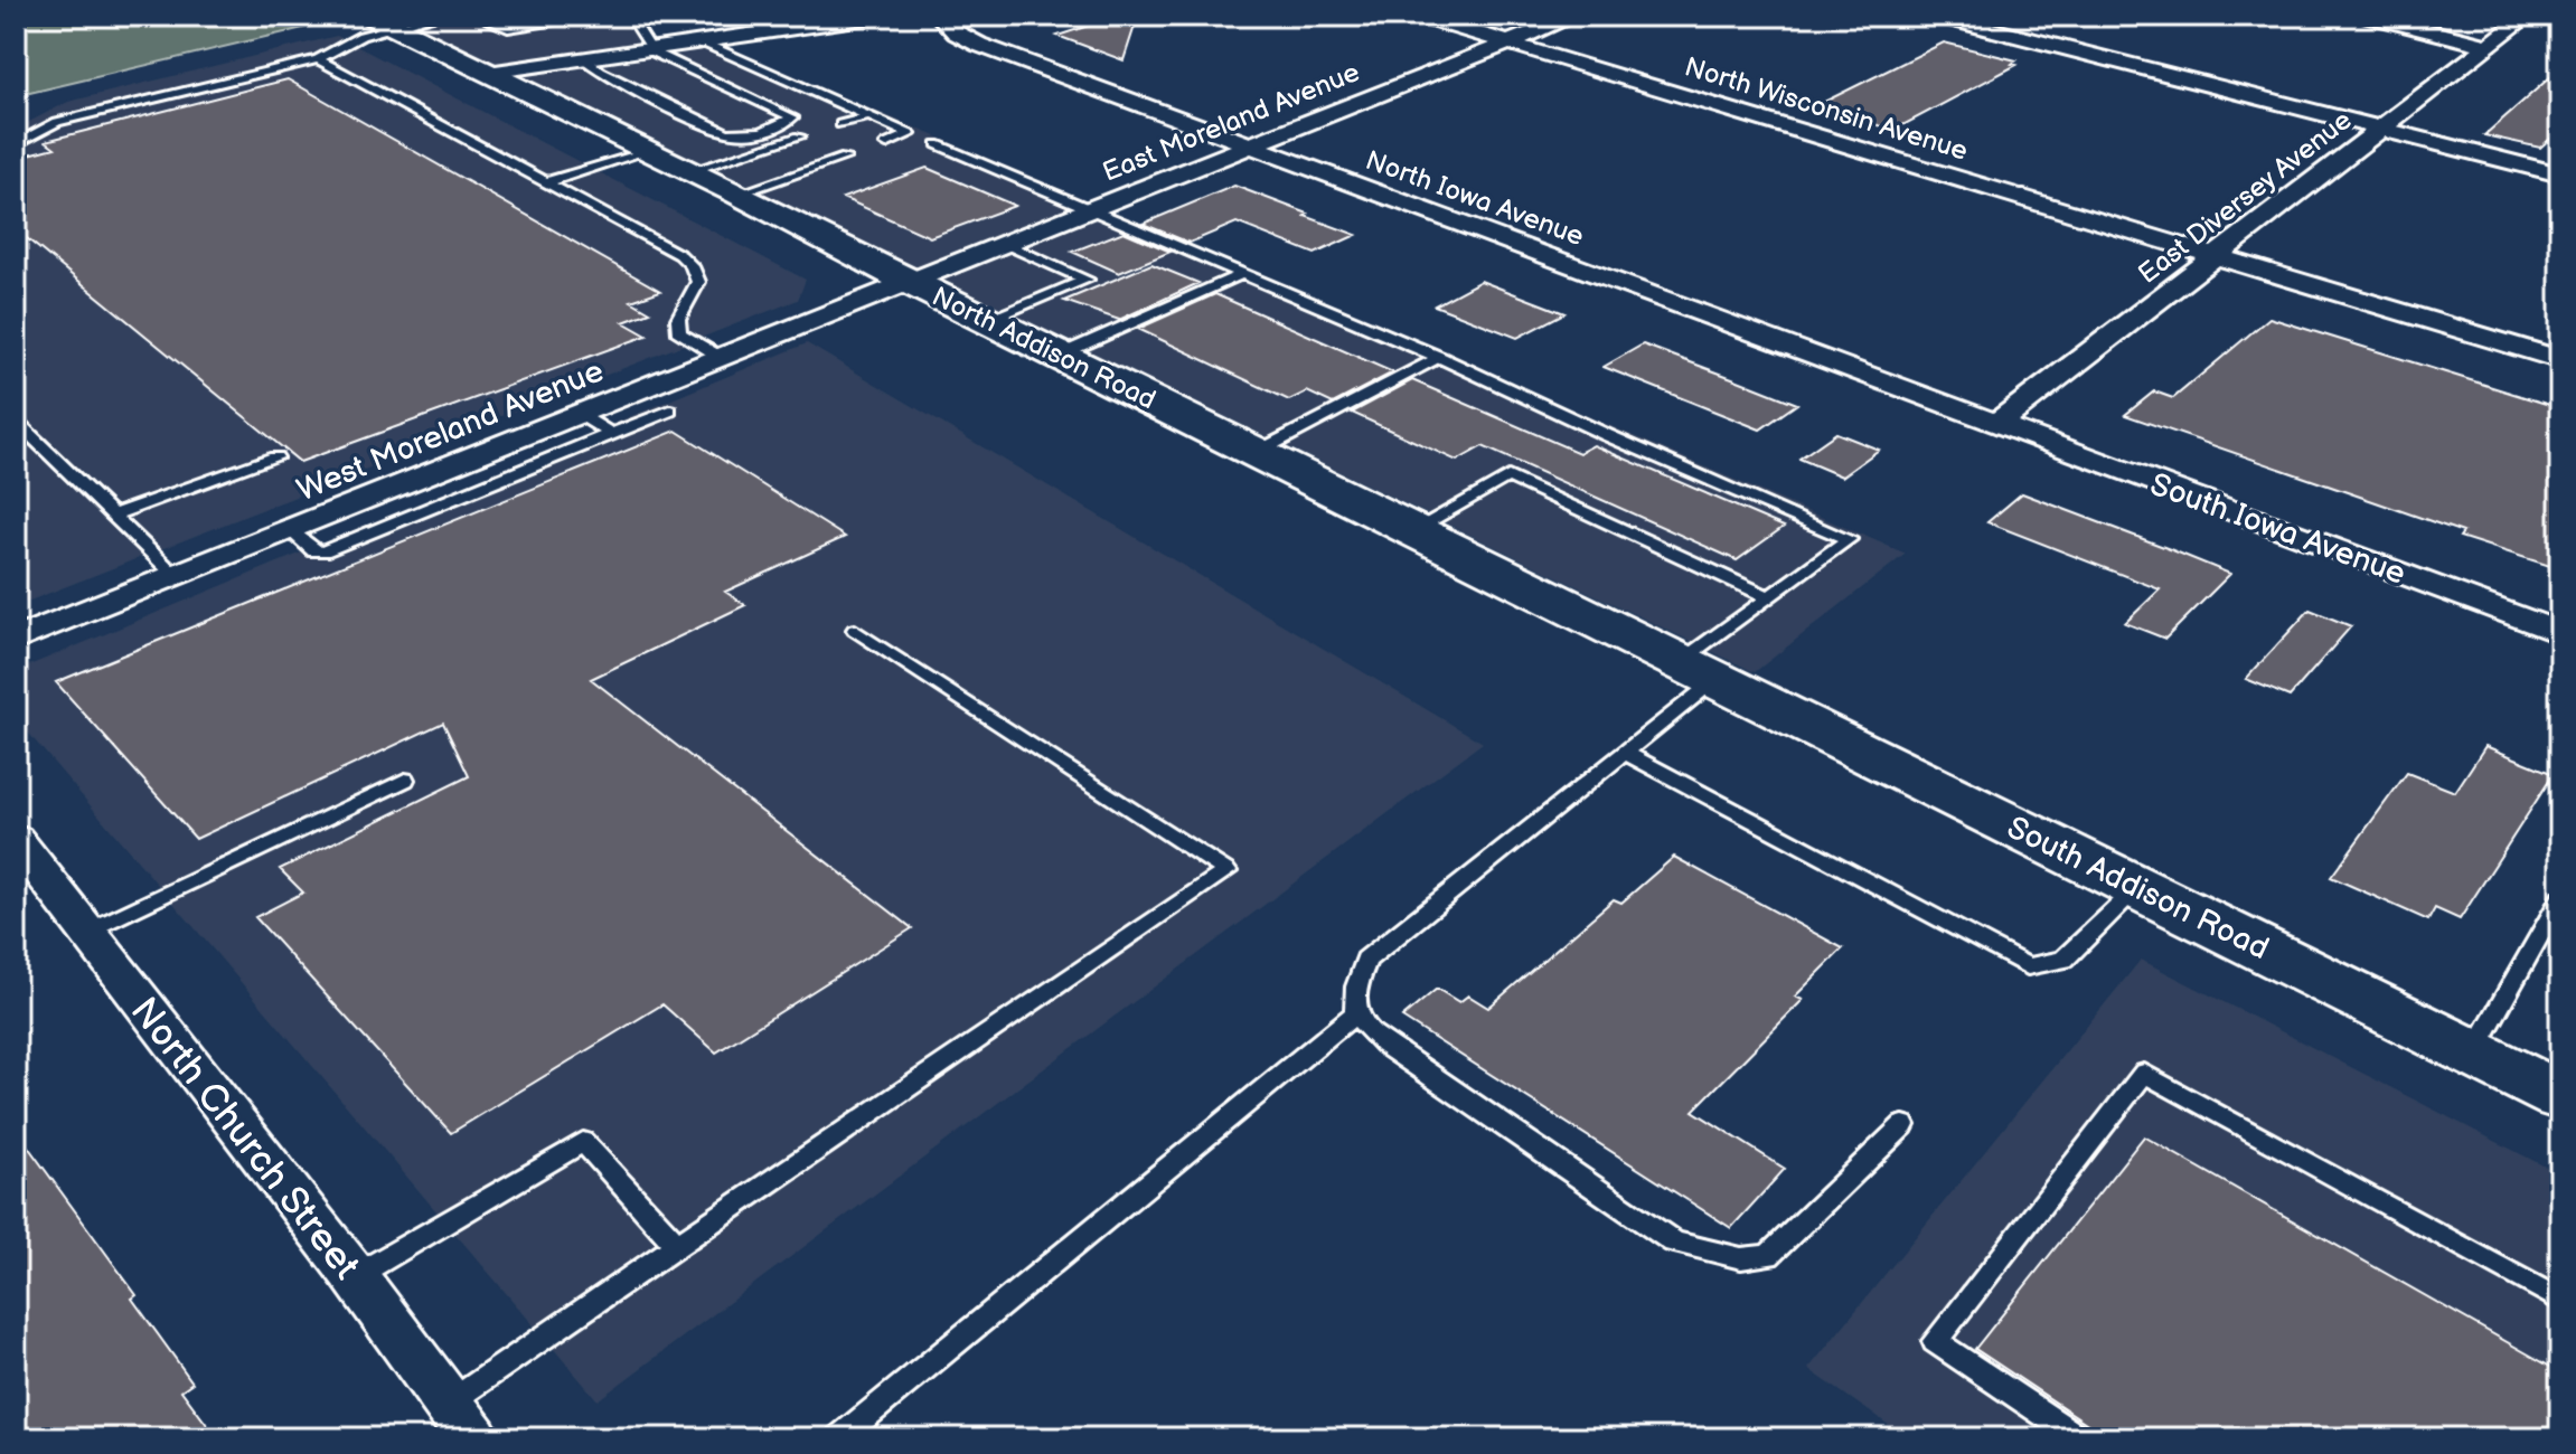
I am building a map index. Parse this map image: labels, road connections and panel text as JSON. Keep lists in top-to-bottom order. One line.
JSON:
{"streets":{"street":["North Wisconsin Avenue","East Moreland Avenue","East Diversey Avenue","North Iowa Avenue","North Addison Road","West Moreland Avenue","South Iowa Avenue","South Addison Road","North Church Street"]},"crossings":[["North Wisconsin Avenue","East Moreland Avenue"],["North Wisconsin Avenue","East Diversey Avenue"],["East Moreland Avenue","North Iowa Avenue"],["East Moreland Avenue","North Addison Road"],["East Moreland Avenue","West Moreland Avenue"],["East Diversey Avenue","North Iowa Avenue"],["East Diversey Avenue","South Iowa Avenue"],["North Iowa Avenue","South Iowa Avenue"],["North Addison Road","West Moreland Avenue"],["North Addison Road","South Addison Road"]]}
